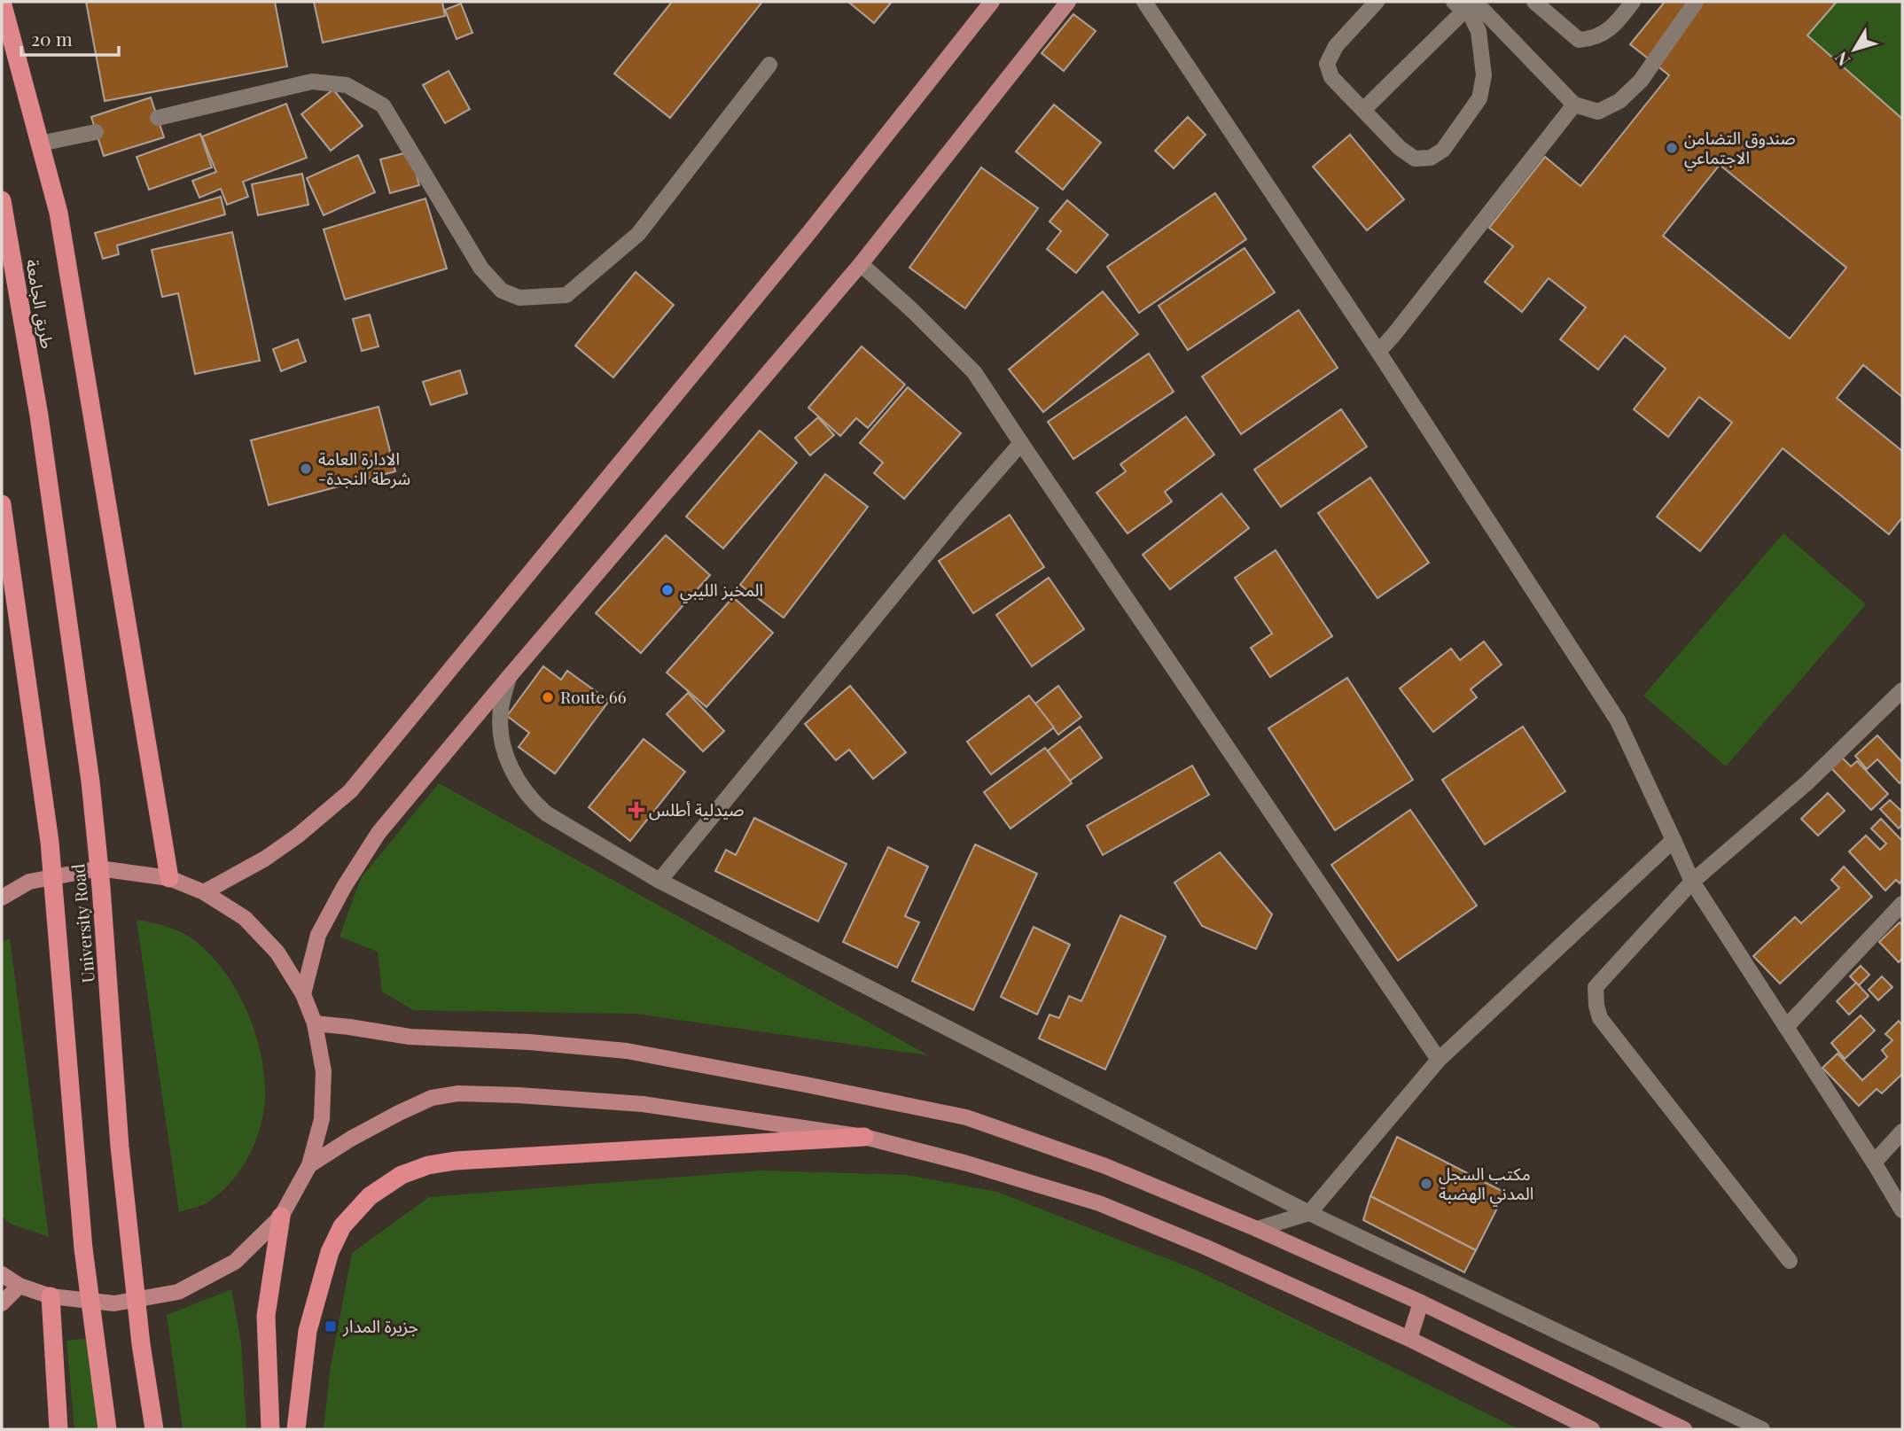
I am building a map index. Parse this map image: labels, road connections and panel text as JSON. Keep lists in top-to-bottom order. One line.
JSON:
{"streets":{"highway":["طريق الجامعة","University Road"]},"crossings":[["طريق الجامعة","University Road"]],"places":{"other":["صندوق التضامن الاجتماعي","الادارة العامة -شرطة النجدة","المخبز الليبي","Route 66","مكتب السجل المدني الهضبة"],"health":["صيدلية أطلس"],"transit":["جزيرة المدار"]},"scale_bar":"20 m","north":"bottom left"}
